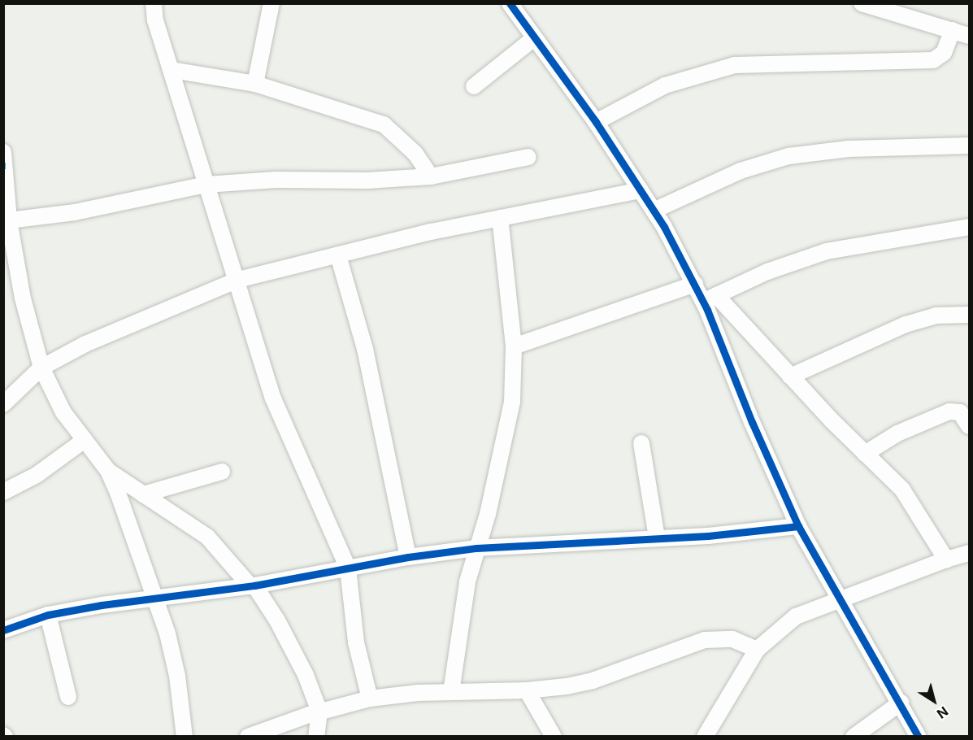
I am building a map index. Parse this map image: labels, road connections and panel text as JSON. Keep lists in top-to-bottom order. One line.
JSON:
{"north":"bottom right"}
